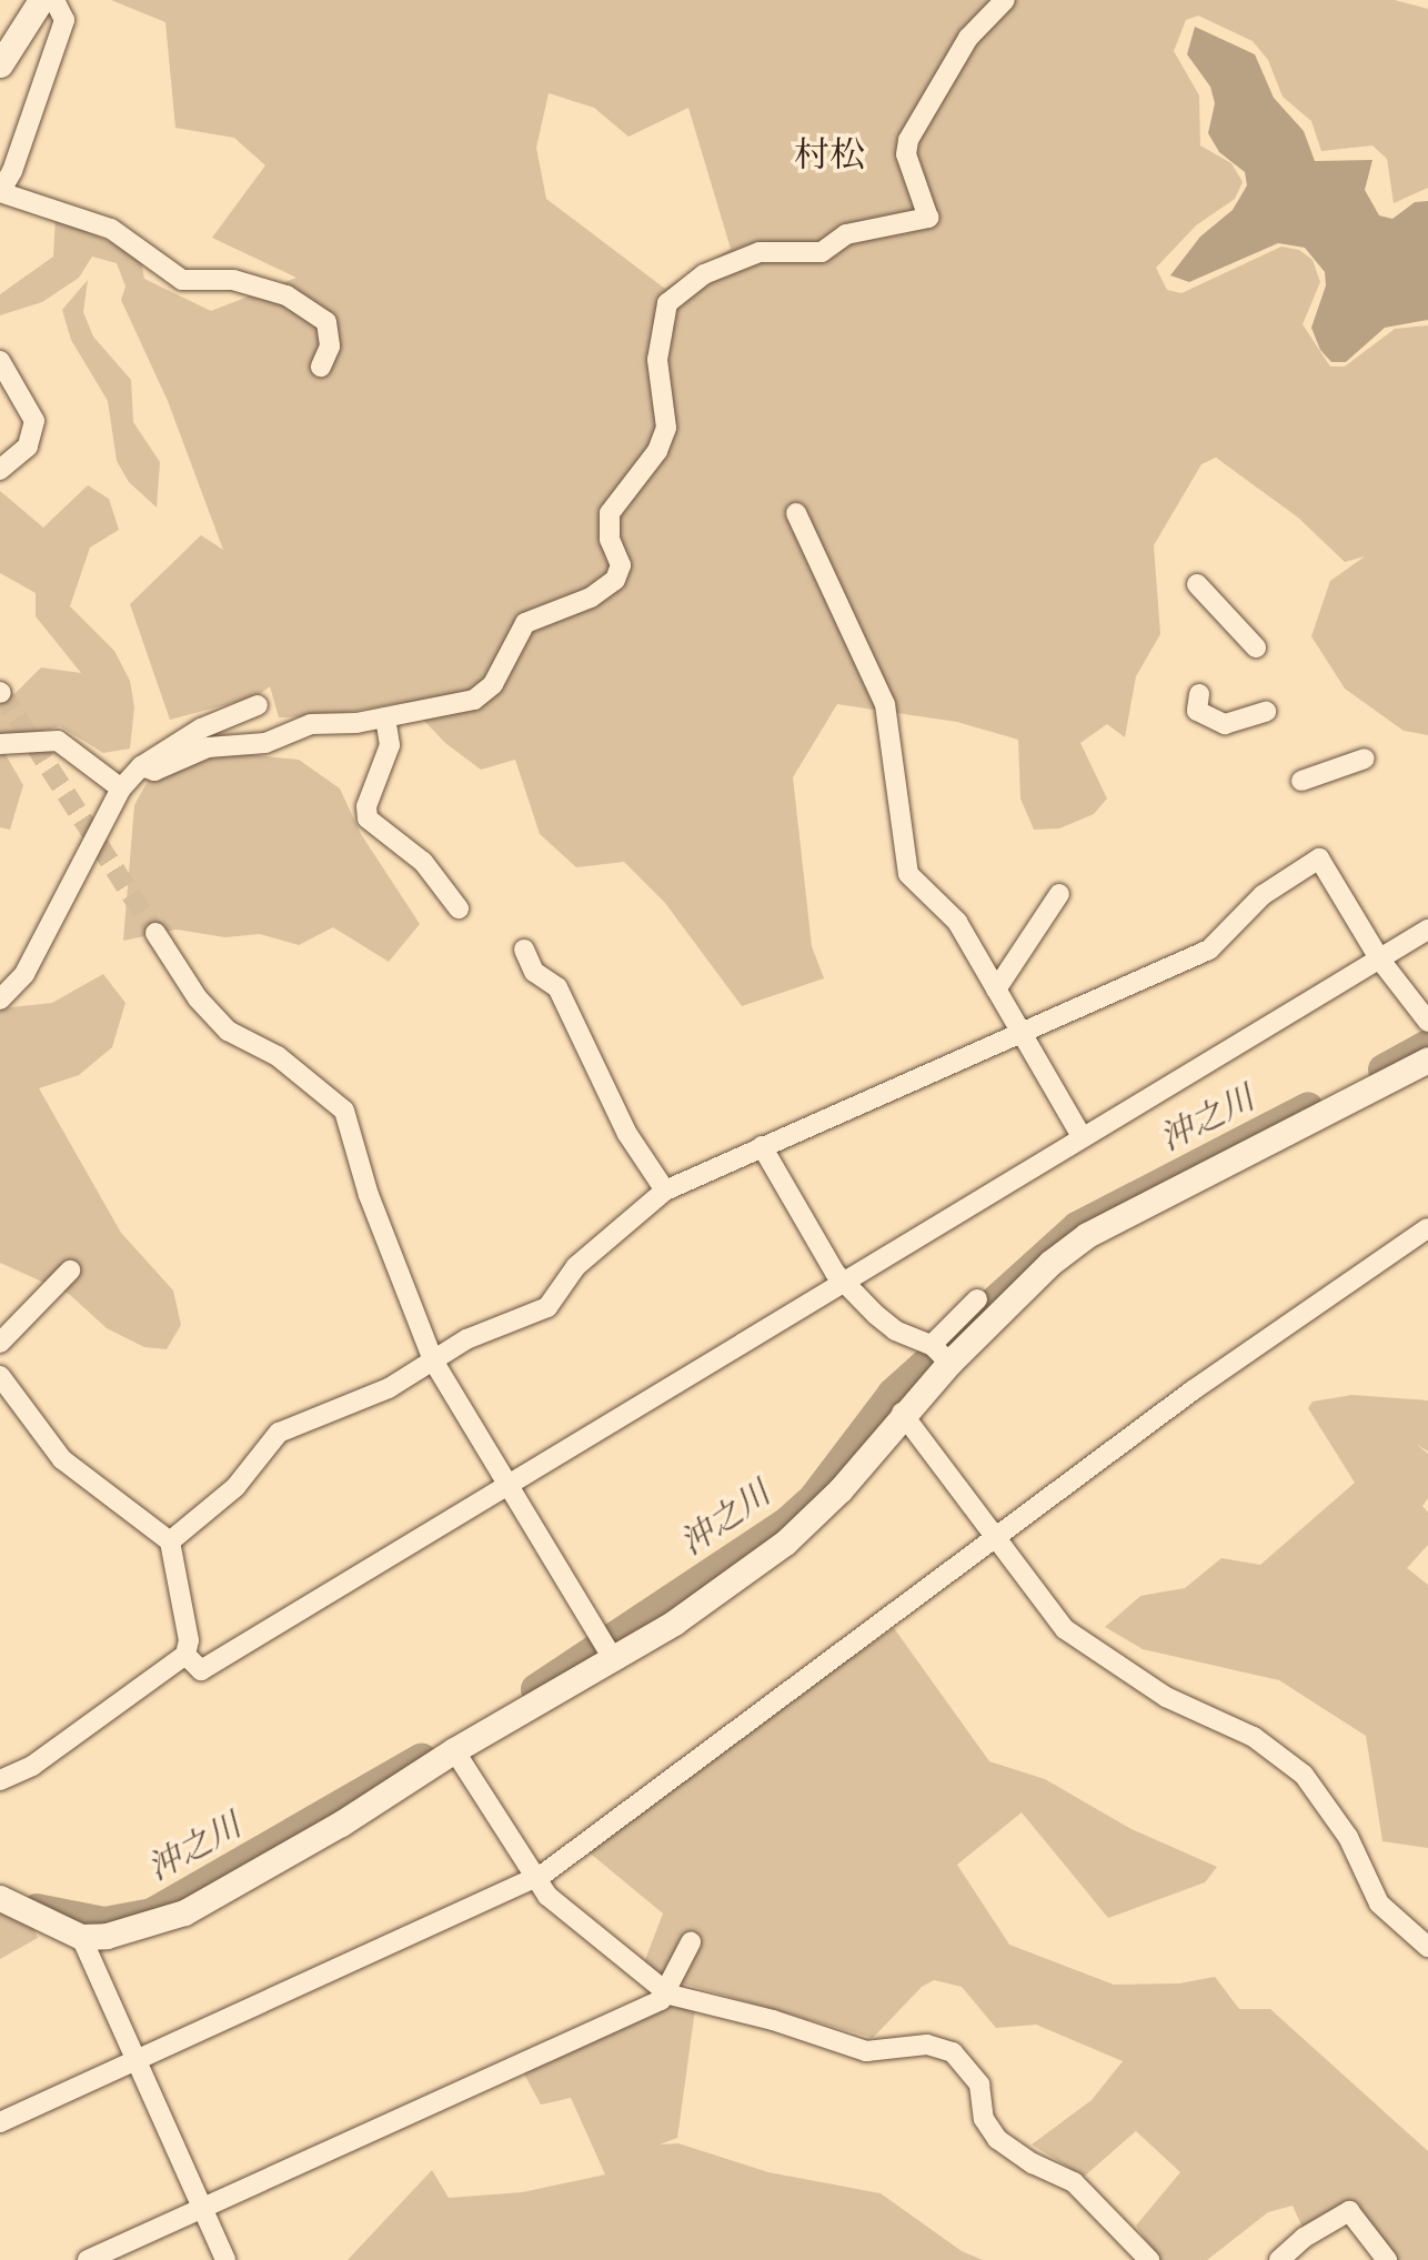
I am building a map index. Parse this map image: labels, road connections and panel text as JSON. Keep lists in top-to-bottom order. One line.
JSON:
{"districts":["村松"],"water":["沖之川"]}
